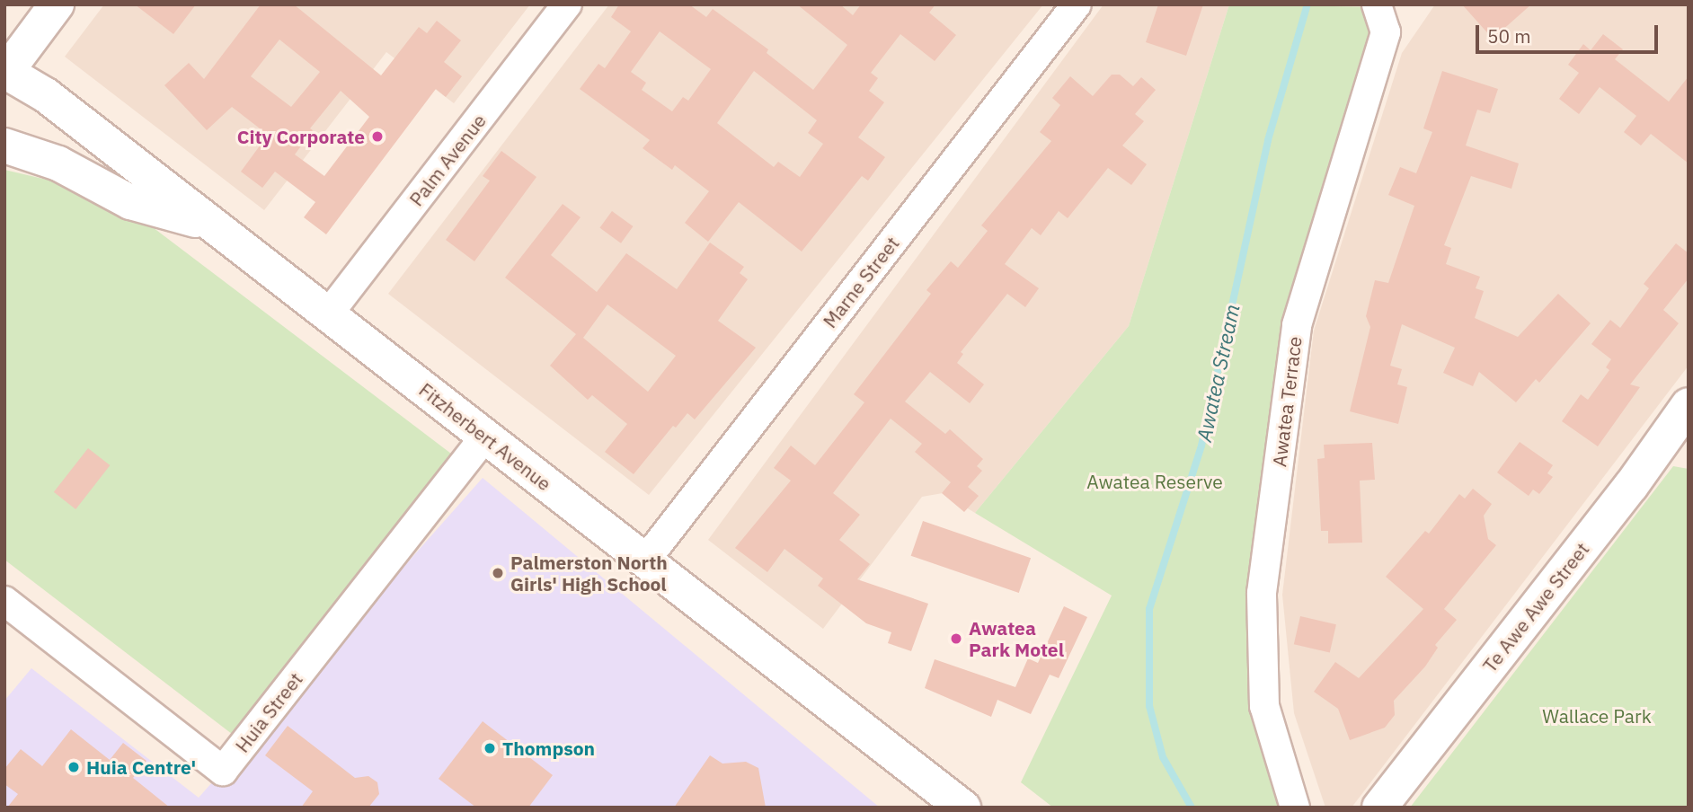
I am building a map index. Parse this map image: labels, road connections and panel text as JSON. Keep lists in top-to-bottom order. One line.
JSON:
{"streets":{"main road":["Fitzherbert Avenue","Te Awe Awe Street"],"street":["Palm Avenue","Marne Street","Awatea Terrace","Huia Street"]},"crossings":[["Palm Avenue","Fitzherbert Avenue"],["Marne Street","Fitzherbert Avenue"],["Fitzherbert Avenue","Huia Street"]],"water":["Awatea Stream"],"parks":["Awatea Reserve","Wallace Park"],"places":["City Corporate","Palmerston North Girls' High School","Awatea Park Motel","Thompson","Huia Centre'"],"scale_bar":"50 m"}
